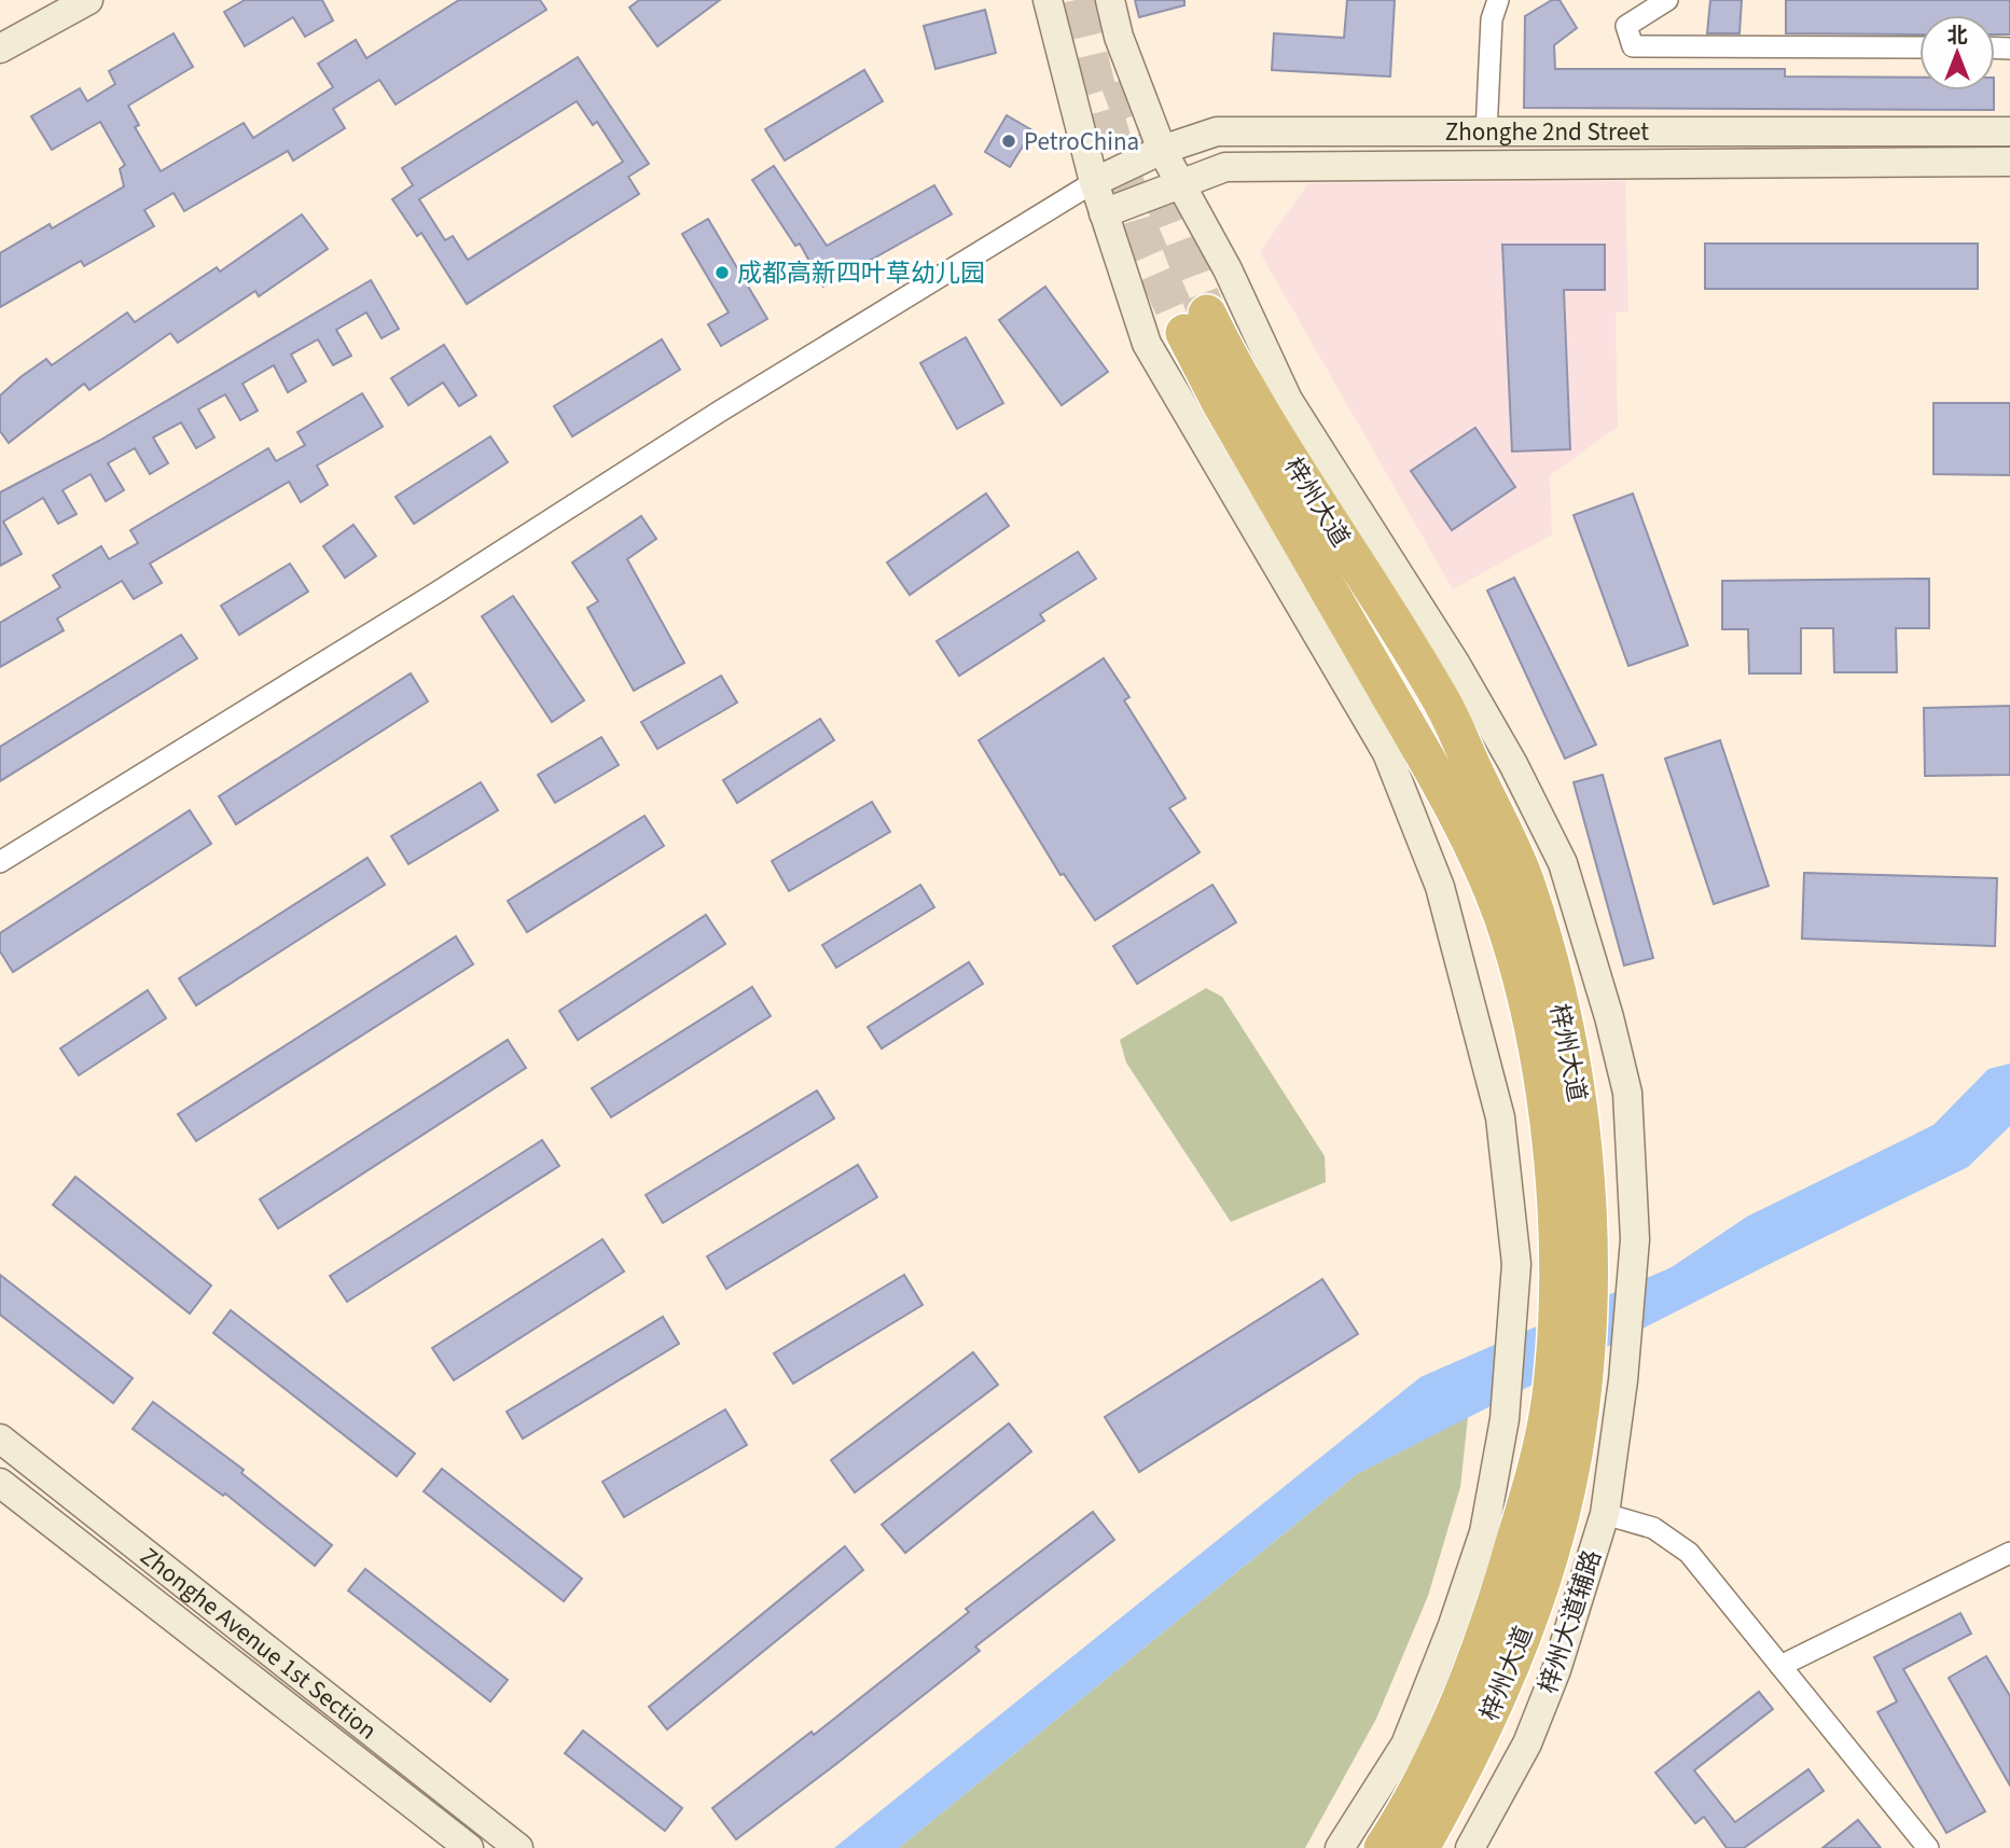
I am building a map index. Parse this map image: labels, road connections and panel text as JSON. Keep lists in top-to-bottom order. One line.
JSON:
{"streets":{"highway":["梓州大道"],"main road":["Zhonghe 2nd Street","梓州大道辅路","Zhonghe Avenue 1st Section"]},"crossings":[["Zhonghe 2nd Street","梓州大道辅路"]],"places":["PetroChina","成都高新四叶草幼儿园"],"north":"top"}
